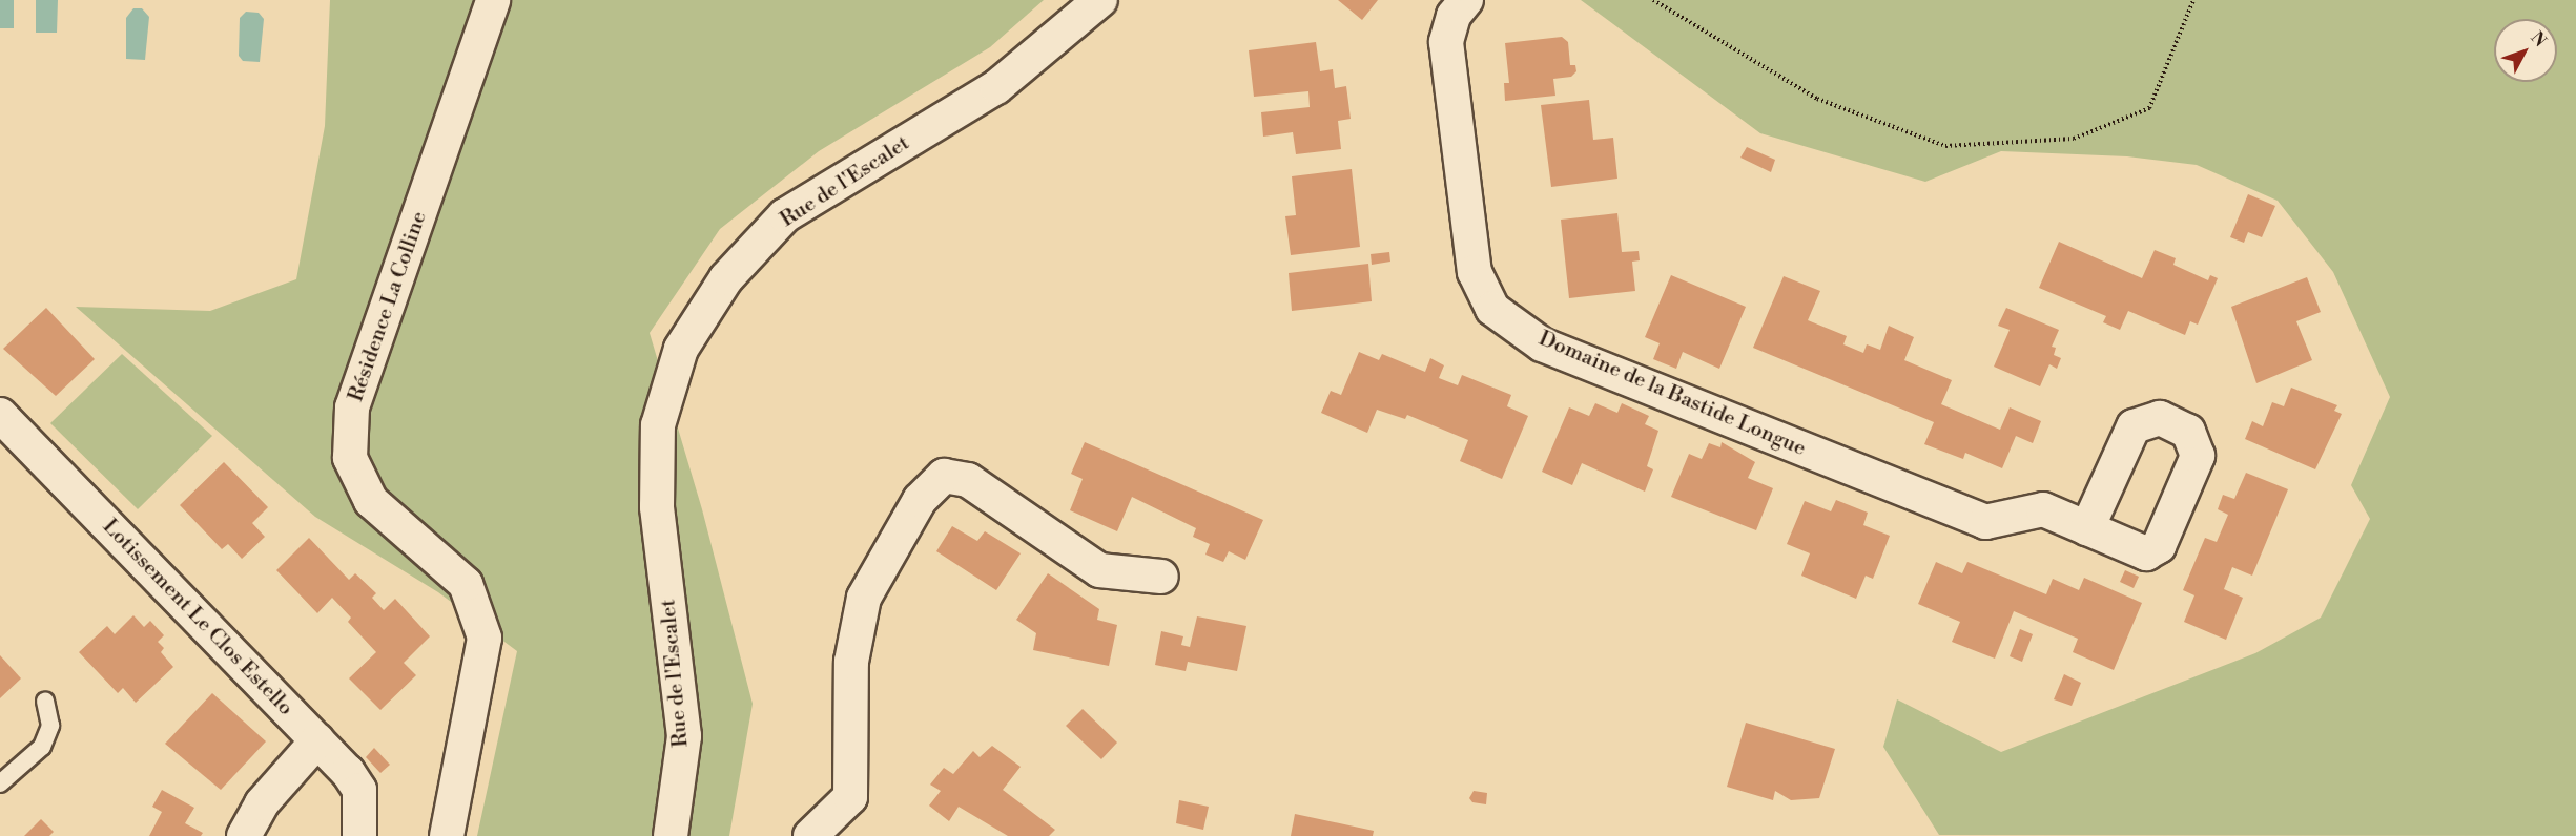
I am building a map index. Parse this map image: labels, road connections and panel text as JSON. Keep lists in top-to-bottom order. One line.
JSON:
{"streets":{"street":["Rue de l'Escalet","Résidence La Colline","Domaine de la Bastide Longue","Lotissement Le Clos Estello"]},"north":"top right"}
